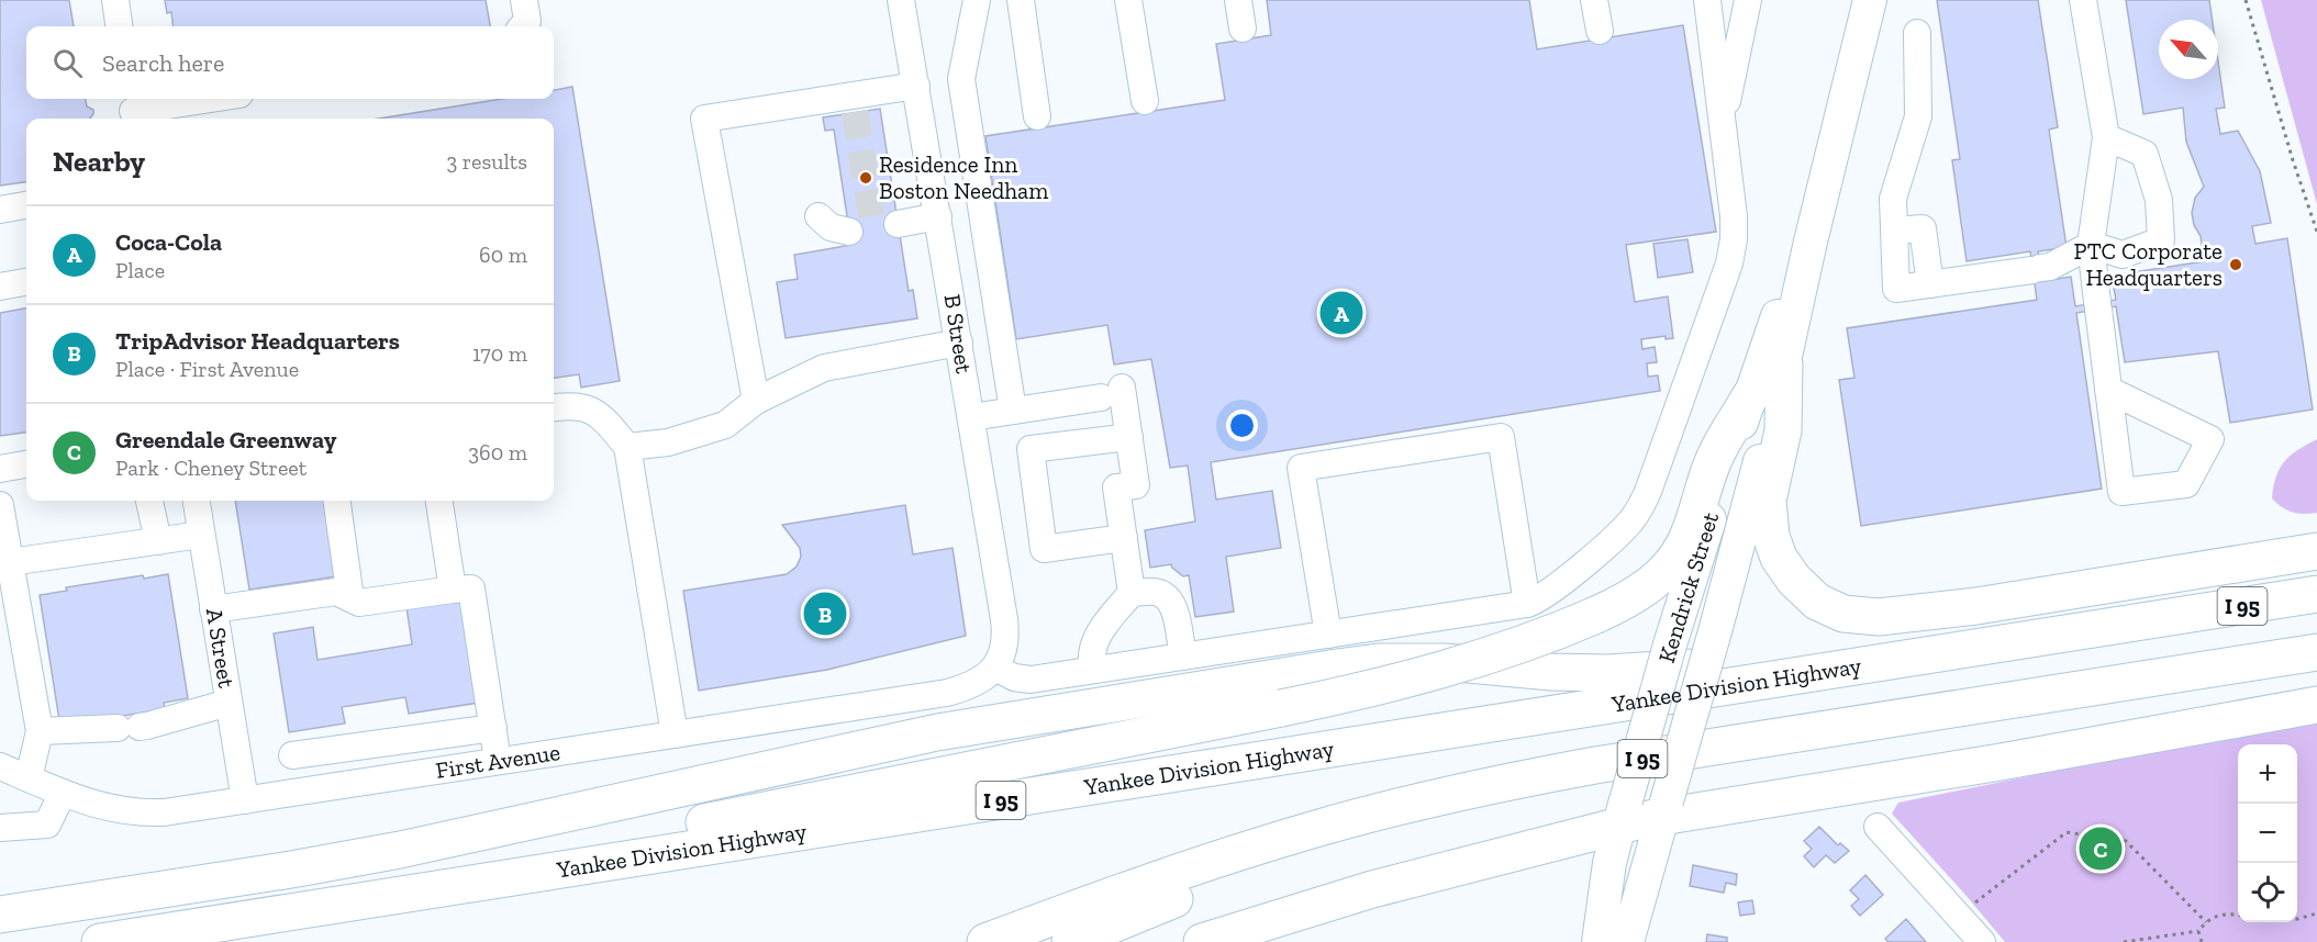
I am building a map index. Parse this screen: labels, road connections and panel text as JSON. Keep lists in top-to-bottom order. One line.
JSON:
{"streets":{"highway":["I 95","Yankee Division Highway"],"main road":["Kendrick Street"],"street":["B Street","A Street","First Avenue"]},"crossings":[["B Street","First Avenue"],["A Street","First Avenue"]],"places":["Residence Inn Boston Needham","PTC Corporate Headquarters"],"north":"top left","page":{"search":"Search here","heading":["Nearby","3 results"],"list":[{"mark":"A","name":"Coca-Cola","note":"Place","value":"60 m"},{"mark":"B","name":"TripAdvisor Headquarters","note":"Place · First Avenue","value":"170 m"},{"mark":"C","name":"Greendale Greenway","note":"Park · Cheney Street","value":"360 m"}],"pins":["A","B","C"],"map_buttons":["+","−"]}}
